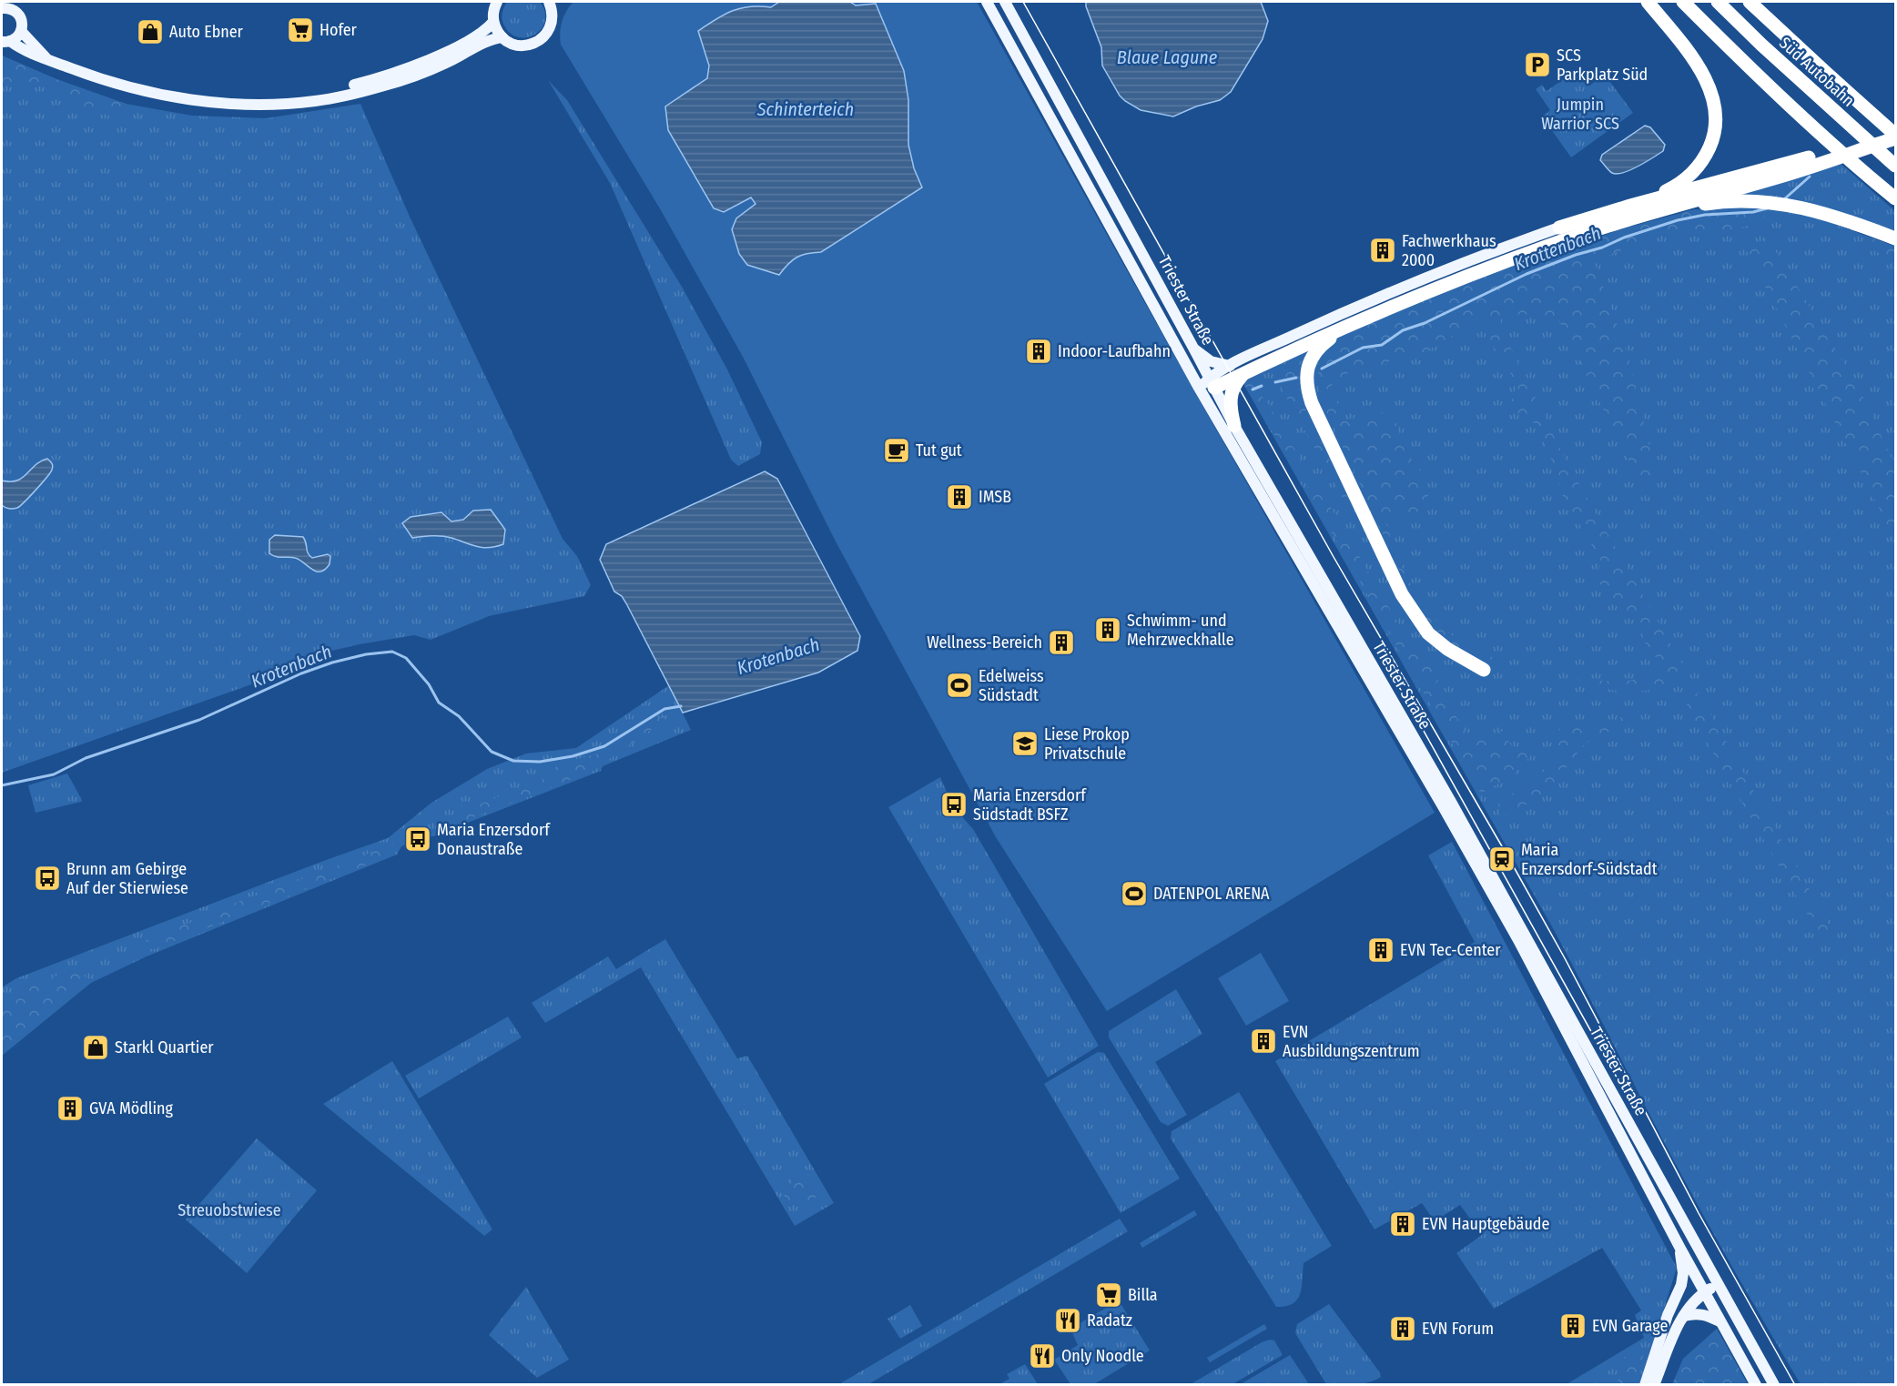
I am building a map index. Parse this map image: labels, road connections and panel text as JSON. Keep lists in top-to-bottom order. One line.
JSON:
{"streets":{"highway":["Süd Autobahn"],"main road":["Triester Straße"]},"water":["Blaue Lagune","Schinterteich","Krottenbach","Krotenbach"],"parks":["Jumpin Warrior SCS","Streuobstwiese"],"places":{"supermarket":["Hofer","Billa"],"shop":["Auto Ebner","Starkl Quartier"],"parking":["SCS Parkplatz Süd"],"building":["Fachwerkhaus 2000","Indoor-Laufbahn","IMSB","Schwimm- und Mehrzweckhalle","Wellness-Bereich","EVN Tec-Center","EVN Ausbildungszentrum","GVA Mödling","EVN Hauptgebäude","EVN Garage","EVN Forum"],"cafe":["Tut gut"],"sports":["Edelweiss Südstadt","DATENPOL ARENA"],"school or university":["Liese Prokop Privatschule"],"bus stop":["Maria Enzersdorf Südstadt BSFZ","Maria Enzersdorf Donaustraße","Brunn am Gebirge Auf der Stierwiese"],"station":["Maria Enzersdorf-Südstadt"],"restaurant":["Radatz","Only Noodle"]}}
